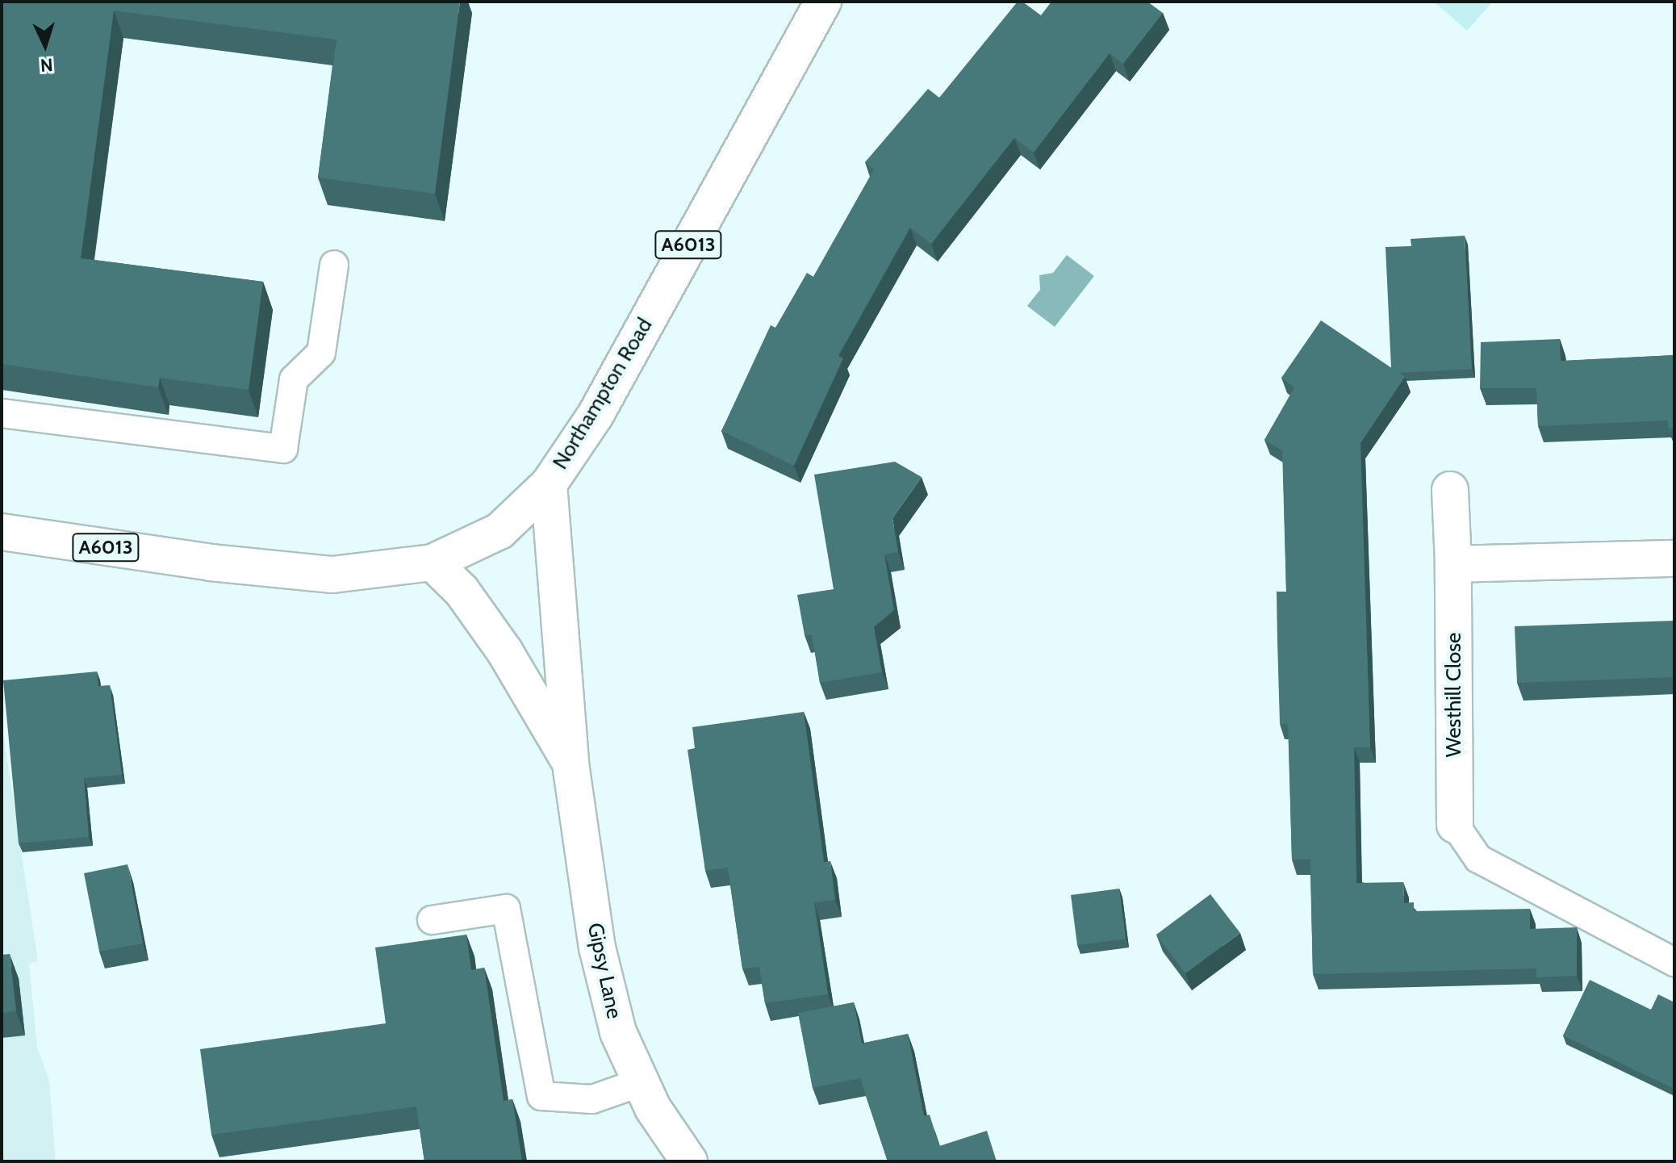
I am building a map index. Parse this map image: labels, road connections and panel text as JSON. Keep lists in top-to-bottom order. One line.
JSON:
{"streets":{"main road":["A6013","Northampton Road","Westhill Close","Gipsy Lane"]},"crossings":[["Northampton Road","Gipsy Lane"]],"north":"bottom"}
